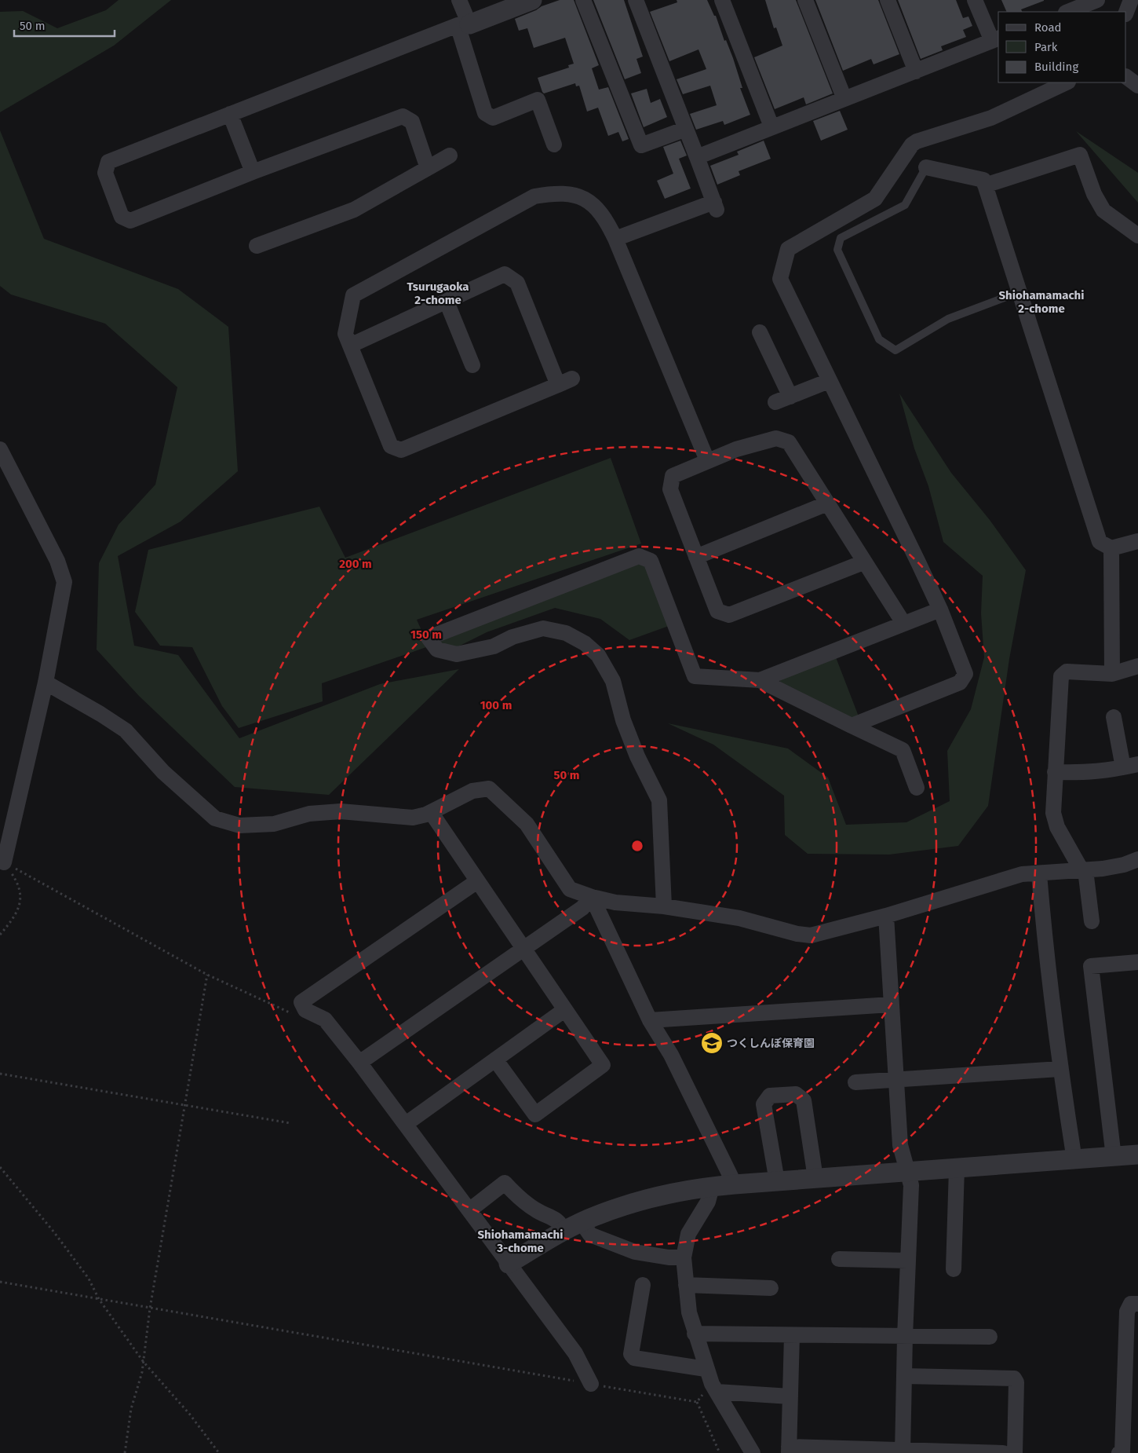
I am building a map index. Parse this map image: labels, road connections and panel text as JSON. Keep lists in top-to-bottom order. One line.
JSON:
{"districts":["Tsurugaoka 2-chome","Shiohamamachi 2-chome","Shiohamamachi 3-chome"],"places":{"school or university":["つくしんぼ保育園"]},"legend":["Road","Park","Building"],"scale_bar":"50 m","rings":["200 m","150 m","100 m","50 m"]}
